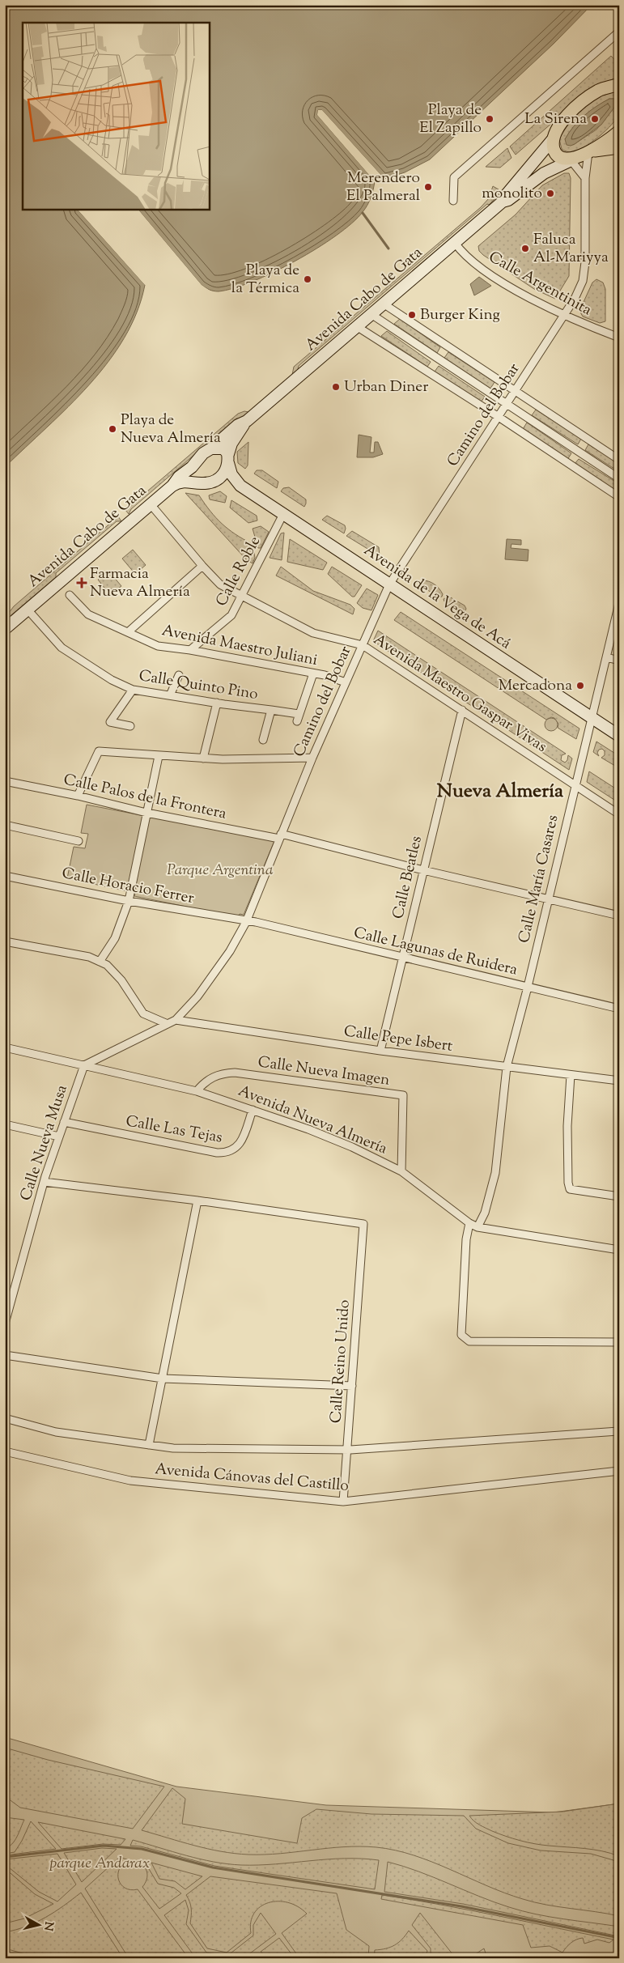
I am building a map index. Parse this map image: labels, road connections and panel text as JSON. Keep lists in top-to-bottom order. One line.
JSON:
{"streets":{"main road":["Avenida Cabo de Gata","Avenida de la Vega de Acá"],"street":["Calle Argentinita","Camino del Bobar","Calle Roble","Avenida Maestro Juliani","Calle Quinto Pino","Avenida Maestro Gaspar Vivas","Calle Palos de la Frontera","Calle Beatles","Calle María Casares","Calle Horacio Ferrer","Calle Lagunas de Ruidera","Calle Pepe Isbert","Calle Nueva Imagen","Avenida Nueva Almería","Calle Las Tejas","Calle Nueva Musa","Calle Reino Unido","Avenida Cánovas del Castillo"]},"crossings":[["Calle Argentinita","Avenida Cabo de Gata"],["Calle Argentinita","Camino del Bobar"],["Avenida Cabo de Gata","Camino del Bobar"],["Avenida Cabo de Gata","Avenida de la Vega de Acá"],["Avenida Cabo de Gata","Calle Quinto Pino"],["Avenida Cabo de Gata","Avenida Maestro Gaspar Vivas"],["Camino del Bobar","Avenida de la Vega de Acá"],["Camino del Bobar","Avenida Maestro Juliani"],["Camino del Bobar","Avenida Maestro Gaspar Vivas"],["Camino del Bobar","Calle Palos de la Frontera"],["Camino del Bobar","Calle Horacio Ferrer"],["Camino del Bobar","Calle Lagunas de Ruidera"],["Camino del Bobar","Calle Pepe Isbert"],["Camino del Bobar","Avenida Nueva Almería"],["Camino del Bobar","Calle Nueva Musa"],["Calle Roble","Avenida de la Vega de Acá"],["Calle Roble","Avenida Maestro Juliani"],["Calle Roble","Avenida Maestro Gaspar Vivas"],["Avenida de la Vega de Acá","Calle María Casares"],["Avenida Maestro Juliani","Calle Quinto Pino"],["Avenida Maestro Gaspar Vivas","Calle Beatles"],["Avenida Maestro Gaspar Vivas","Calle María Casares"],["Calle Palos de la Frontera","Calle Beatles"],["Calle Palos de la Frontera","Calle María Casares"],["Calle Beatles","Calle Lagunas de Ruidera"],["Calle Beatles","Calle Pepe Isbert"],["Calle María Casares","Calle Lagunas de Ruidera"],["Calle María Casares","Calle Pepe Isbert"],["Calle María Casares","Avenida Nueva Almería"],["Calle Horacio Ferrer","Calle Lagunas de Ruidera"],["Calle Nueva Imagen","Avenida Nueva Almería"],["Avenida Nueva Almería","Calle Las Tejas"],["Avenida Nueva Almería","Calle Nueva Musa"],["Calle Las Tejas","Calle Nueva Musa"],["Calle Reino Unido","Avenida Cánovas del Castillo"]],"districts":["Nueva Almería"],"parks":["Parque Argentina","parque Andarax"],"places":{"other":["Playa de El Zapillo","La Sirena","Merendero El Palmeral","monolito","Faluca Al-Mariyya","Playa de la Térmica","Burger King","Urban Diner","Playa de Nueva Almería","Mercadona"],"health":["Farmacia Nueva Almería"]},"north":"right"}
